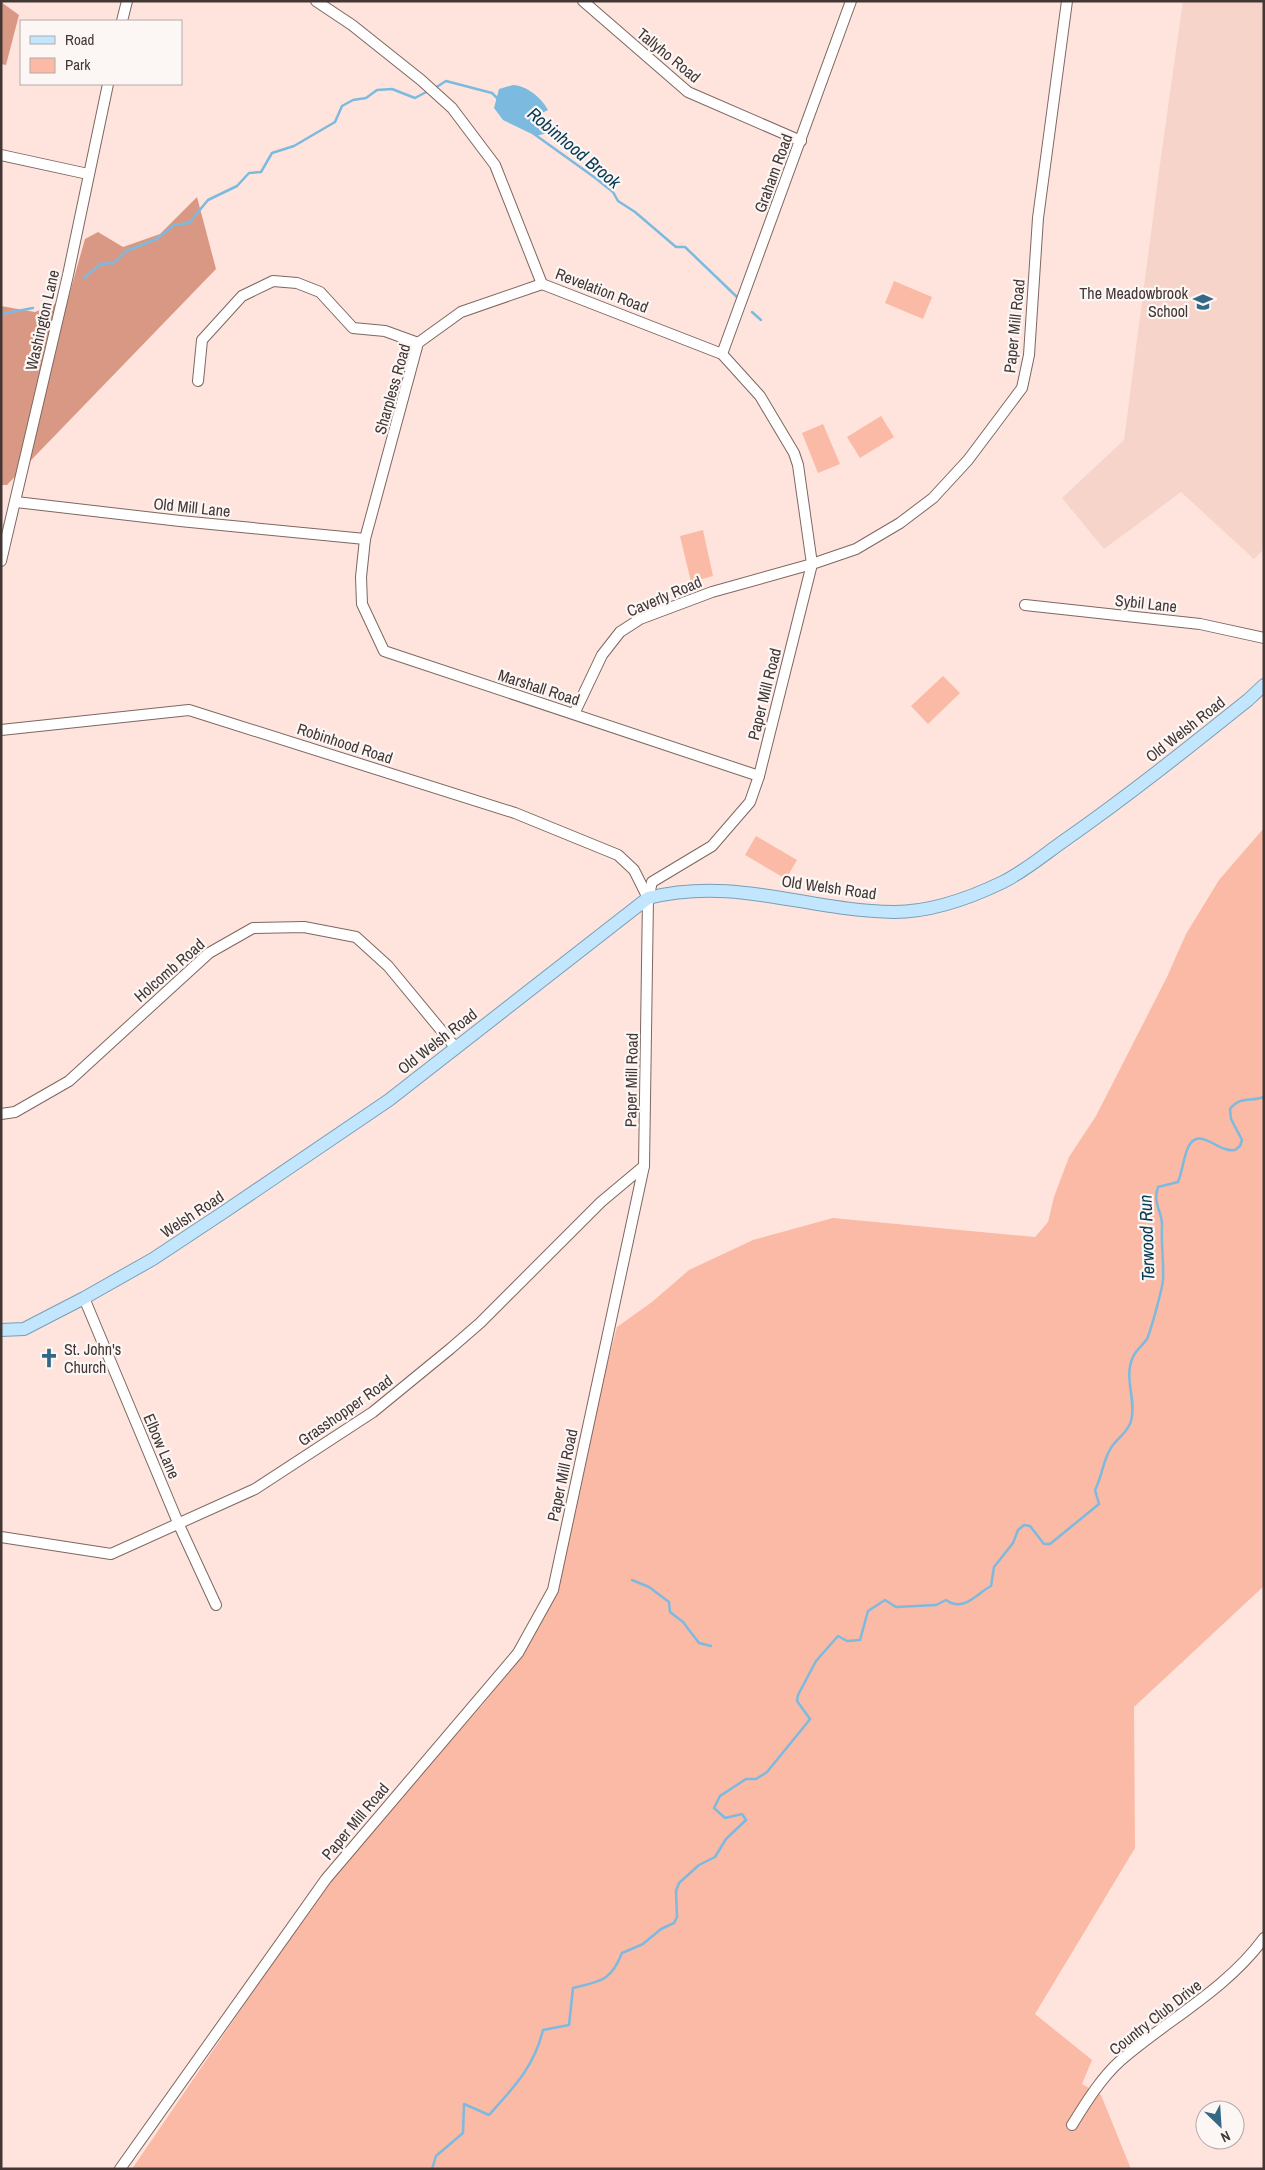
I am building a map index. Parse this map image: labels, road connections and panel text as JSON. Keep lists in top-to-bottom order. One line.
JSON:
{"streets":{"main road":["Old Welsh Road","Welsh Road"],"street":["Tallyho Road","Graham Road","Revelation Road","Washington Lane","Paper Mill Road","Sharpless Road","Old Mill Lane","Caverly Road","Sybil Lane","Marshall Road","Robinhood Road","Holcomb Road","Grasshopper Road","Elbow Lane","Country Club Drive"]},"crossings":[["Tallyho Road","Graham Road"],["Graham Road","Revelation Road"],["Revelation Road","Paper Mill Road"],["Revelation Road","Sharpless Road"],["Revelation Road","Caverly Road"],["Washington Lane","Old Mill Lane"],["Paper Mill Road","Caverly Road"],["Paper Mill Road","Marshall Road"],["Paper Mill Road","Old Welsh Road"],["Paper Mill Road","Robinhood Road"],["Paper Mill Road","Grasshopper Road"],["Sharpless Road","Old Mill Lane"],["Sharpless Road","Marshall Road"],["Caverly Road","Marshall Road"],["Old Welsh Road","Robinhood Road"],["Old Welsh Road","Holcomb Road"],["Old Welsh Road","Welsh Road"],["Welsh Road","Elbow Lane"],["Grasshopper Road","Elbow Lane"]],"water":["Robinhood Brook","Terwood Run"],"places":{"school or university":["The Meadowbrook School"],"church":["St. John's Church"]},"legend":["Road","Park"],"north":"bottom right"}
